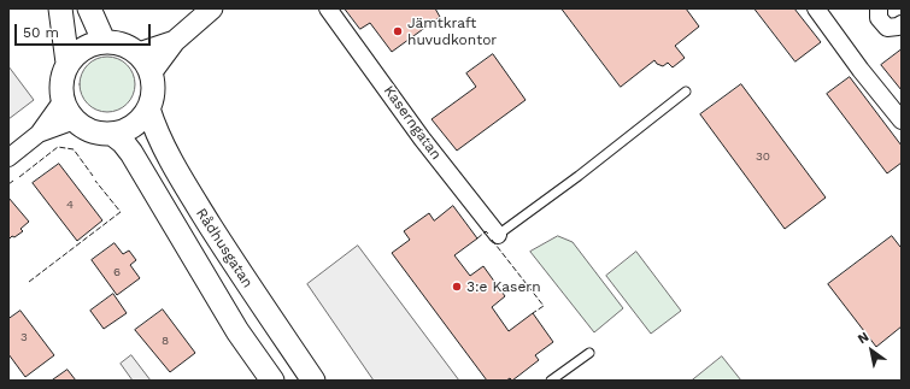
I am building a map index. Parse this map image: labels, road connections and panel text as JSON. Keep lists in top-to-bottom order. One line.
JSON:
{"streets":{"main road":["Rådhusgatan"],"street":["Kaserngatan"]},"places":["Jämtkraft huvudkontor","3:e Kasern"],"house_numbers":["30","4","6","3","8"],"scale_bar":"50 m","north":"top left"}
